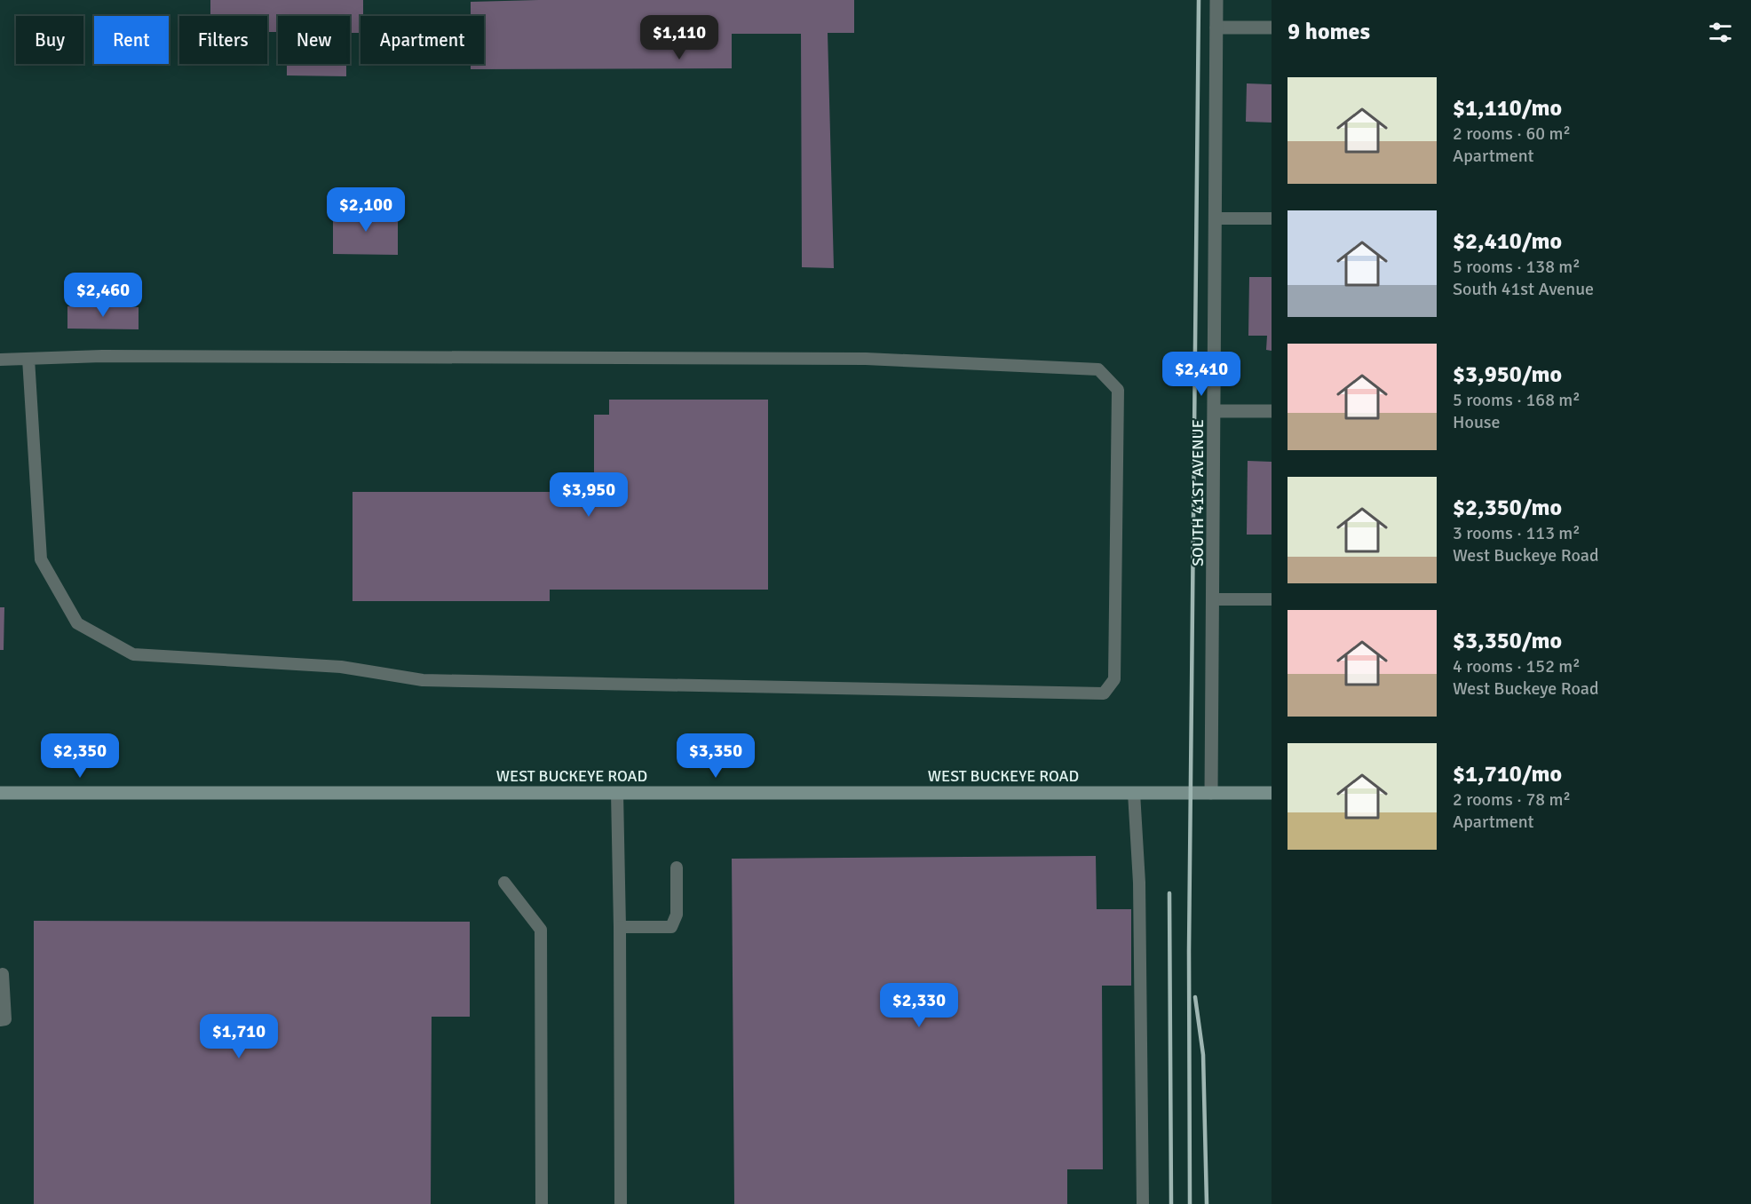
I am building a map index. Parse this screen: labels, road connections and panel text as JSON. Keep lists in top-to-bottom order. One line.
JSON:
{"streets":{"main road":["WEST BUCKEYE ROAD"],"street":["SOUTH 41ST AVENUE"]},"crossings":[["SOUTH 41ST AVENUE","WEST BUCKEYE ROAD"]],"page":{"heading":"9 homes","price":["$1,110","$2,100","$2,460","$2,410","$3,950","$2,350","$3,350","$2,330","$1,710"],"chip":["Buy","Rent","Filters","New","Apartment"],"list":[{"name":"$1,110/mo","note":"2 rooms · 60 m² · Apartment"},{"name":"$2,410/mo","note":"5 rooms · 138 m² · South 41st Avenue"},{"name":"$3,950/mo","note":"5 rooms · 168 m² · House"},{"name":"$2,350/mo","note":"3 rooms · 113 m² · West Buckeye Road"},{"name":"$3,350/mo","note":"4 rooms · 152 m² · West Buckeye Road"},{"name":"$1,710/mo","note":"2 rooms · 78 m² · Apartment"}]}}
